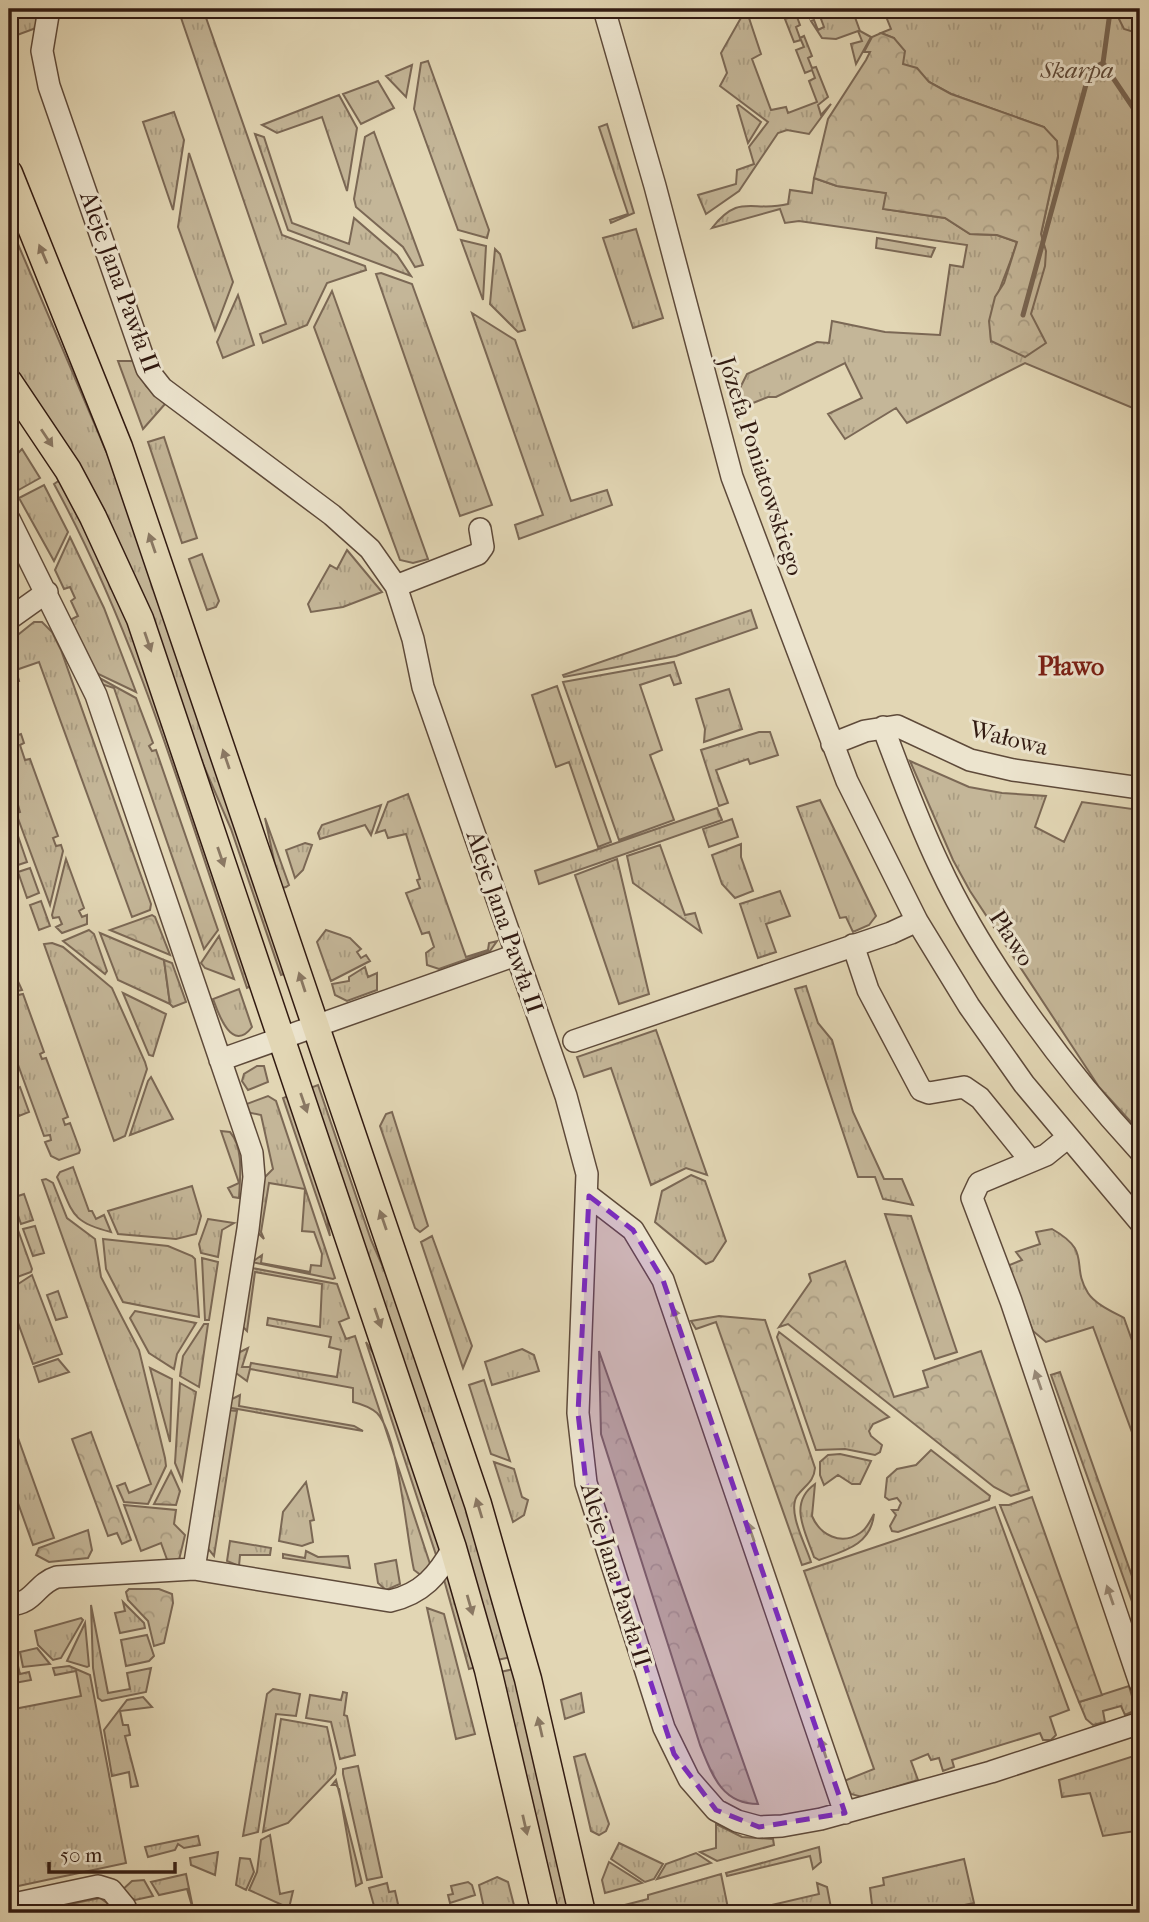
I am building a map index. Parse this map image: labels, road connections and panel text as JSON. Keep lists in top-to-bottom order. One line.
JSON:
{"streets":{"street":["Aleje Jana Pawła II","Józefa Poniatowskiego","Wałowa","Pławo"]},"crossings":[["Józefa Poniatowskiego","Wałowa"],["Wałowa","Pławo"]],"districts":["Pławo"],"parks":["Skarpa"],"scale_bar":"50 m"}
